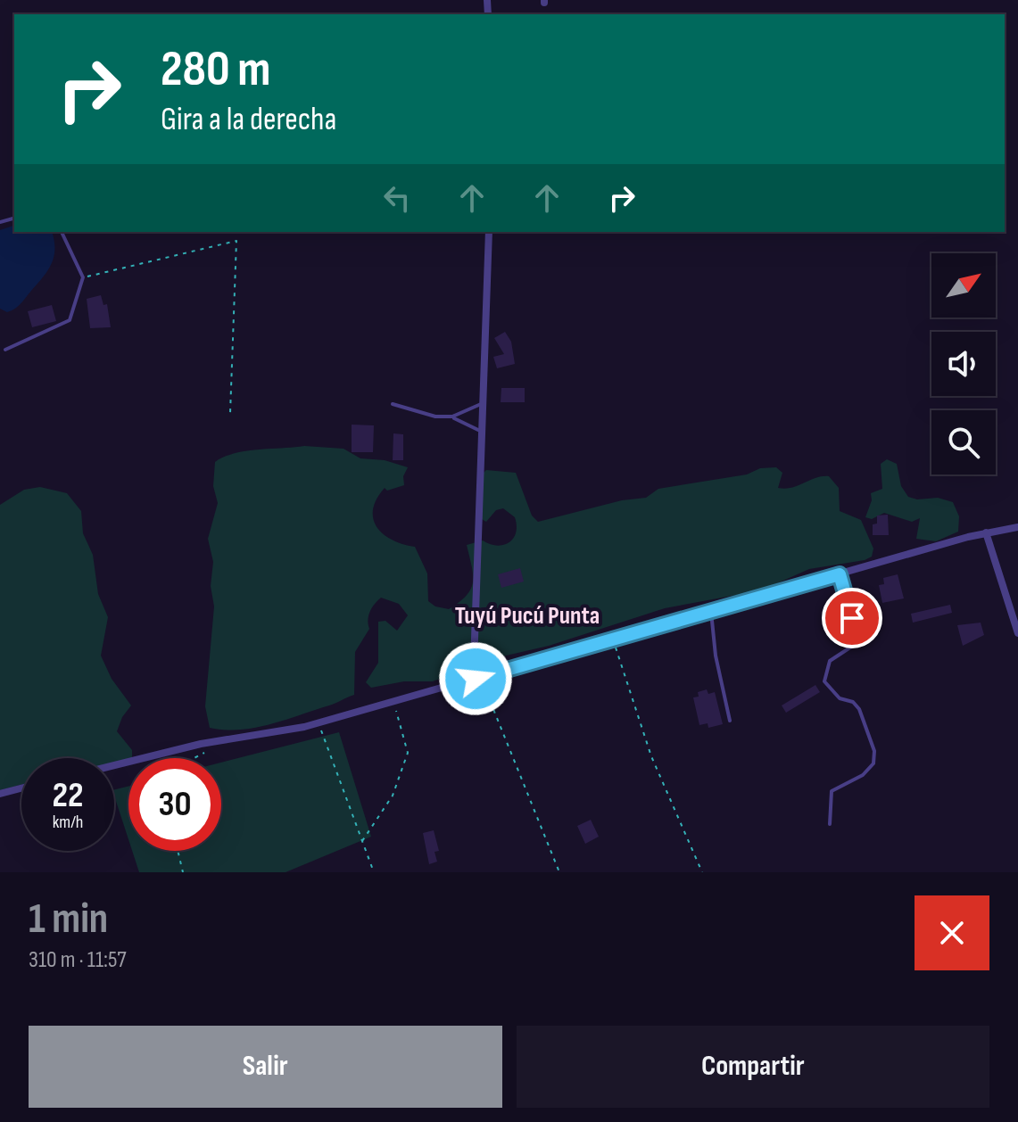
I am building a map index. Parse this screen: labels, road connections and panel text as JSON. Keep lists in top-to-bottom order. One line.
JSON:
{"districts":["Tuyú Pucú Punta"],"north":"top right","page":{"turn":["280 m","Gira a la derecha"],"speed":"22 km/h","limit":"30","heading":["1 min","310 m · 11:57"],"buttons":["Salir","Compartir"]}}
